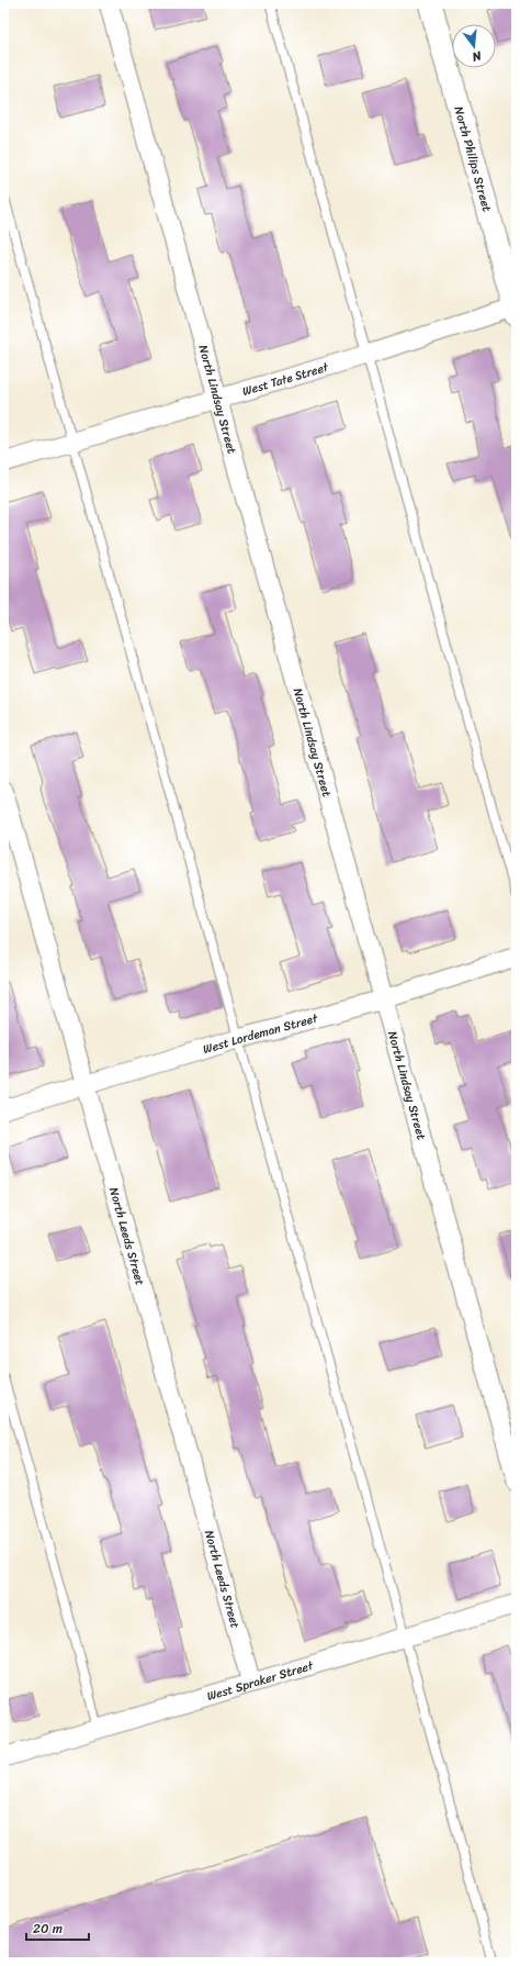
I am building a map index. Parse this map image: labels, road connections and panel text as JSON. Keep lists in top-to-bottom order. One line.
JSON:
{"streets":{"street":["North Philips Street","West Tate Street","North Lindsay Street","West Lordeman Street","North Leeds Street","West Spraker Street"]},"crossings":[["North Philips Street","West Tate Street"],["West Tate Street","North Lindsay Street"],["North Lindsay Street","West Lordeman Street"],["West Lordeman Street","North Leeds Street"],["North Leeds Street","West Spraker Street"]],"scale_bar":"20 m","north":"bottom"}
